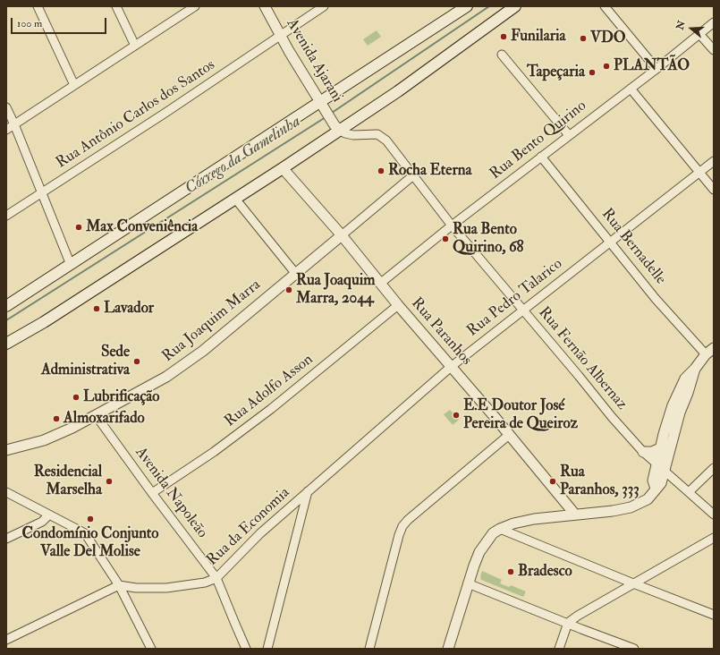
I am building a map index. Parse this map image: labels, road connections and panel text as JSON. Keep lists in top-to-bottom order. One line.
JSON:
{"streets":{"street":["Avenida Ajarani","Rua Antônio Carlos dos Santos","Rua Bento Quirino","Rua Bernadelle","Rua Pedro Talarico","Rua Joaquim Marra","Rua Paranhos","Rua Fernão Albernaz","Rua Adolfo Asson","Avenida Napoleão","Rua da Economia"]},"crossings":[["Avenida Ajarani","Rua Antônio Carlos dos Santos"],["Avenida Ajarani","Rua Fernão Albernaz"],["Rua Bento Quirino","Rua Bernadelle"],["Rua Bento Quirino","Rua Paranhos"],["Rua Bento Quirino","Rua Fernão Albernaz"],["Rua Bernadelle","Rua Pedro Talarico"],["Rua Pedro Talarico","Rua Paranhos"],["Rua Pedro Talarico","Rua Fernão Albernaz"],["Rua Pedro Talarico","Rua da Economia"],["Rua Joaquim Marra","Rua Paranhos"],["Rua Joaquim Marra","Rua Fernão Albernaz"],["Rua Joaquim Marra","Avenida Napoleão"],["Rua Paranhos","Rua Adolfo Asson"],["Rua Adolfo Asson","Avenida Napoleão"],["Avenida Napoleão","Rua da Economia"]],"water":["Córrego da Gamelinha"],"places":["Funilaria","VDO","PLANTÃO","Tapeçaria","Rocha Eterna","Max Conveniência","Rua Bento Quirino, 68","Rua Joaquim Marra, 2044","Lavador","Sede Administrativa","Lubrificação","E.E Doutor José Pereira de Queiroz","Almoxarifado","Residencial Marselha","Rua Paranhos, 333","Condomínio Conjunto Valle Del Molise","Bradesco"],"scale_bar":"100 m","north":"left"}
